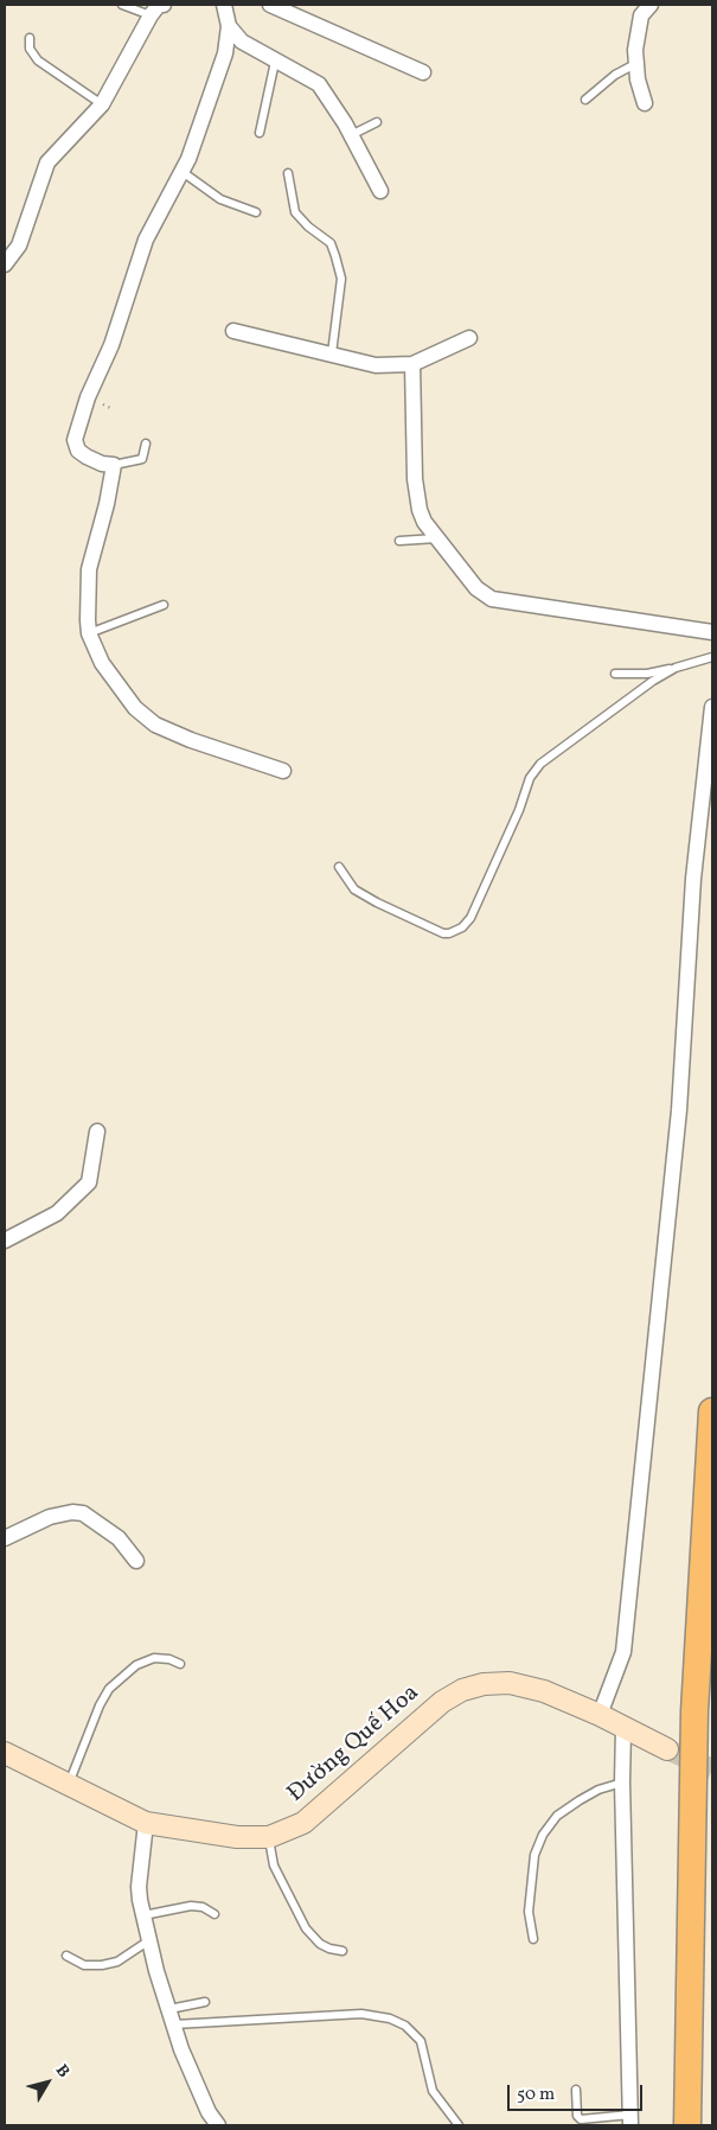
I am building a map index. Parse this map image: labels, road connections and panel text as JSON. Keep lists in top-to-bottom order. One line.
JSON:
{"streets":{"street":["Đường Quế Hoa"]},"scale_bar":"50 m","north":"top right"}
